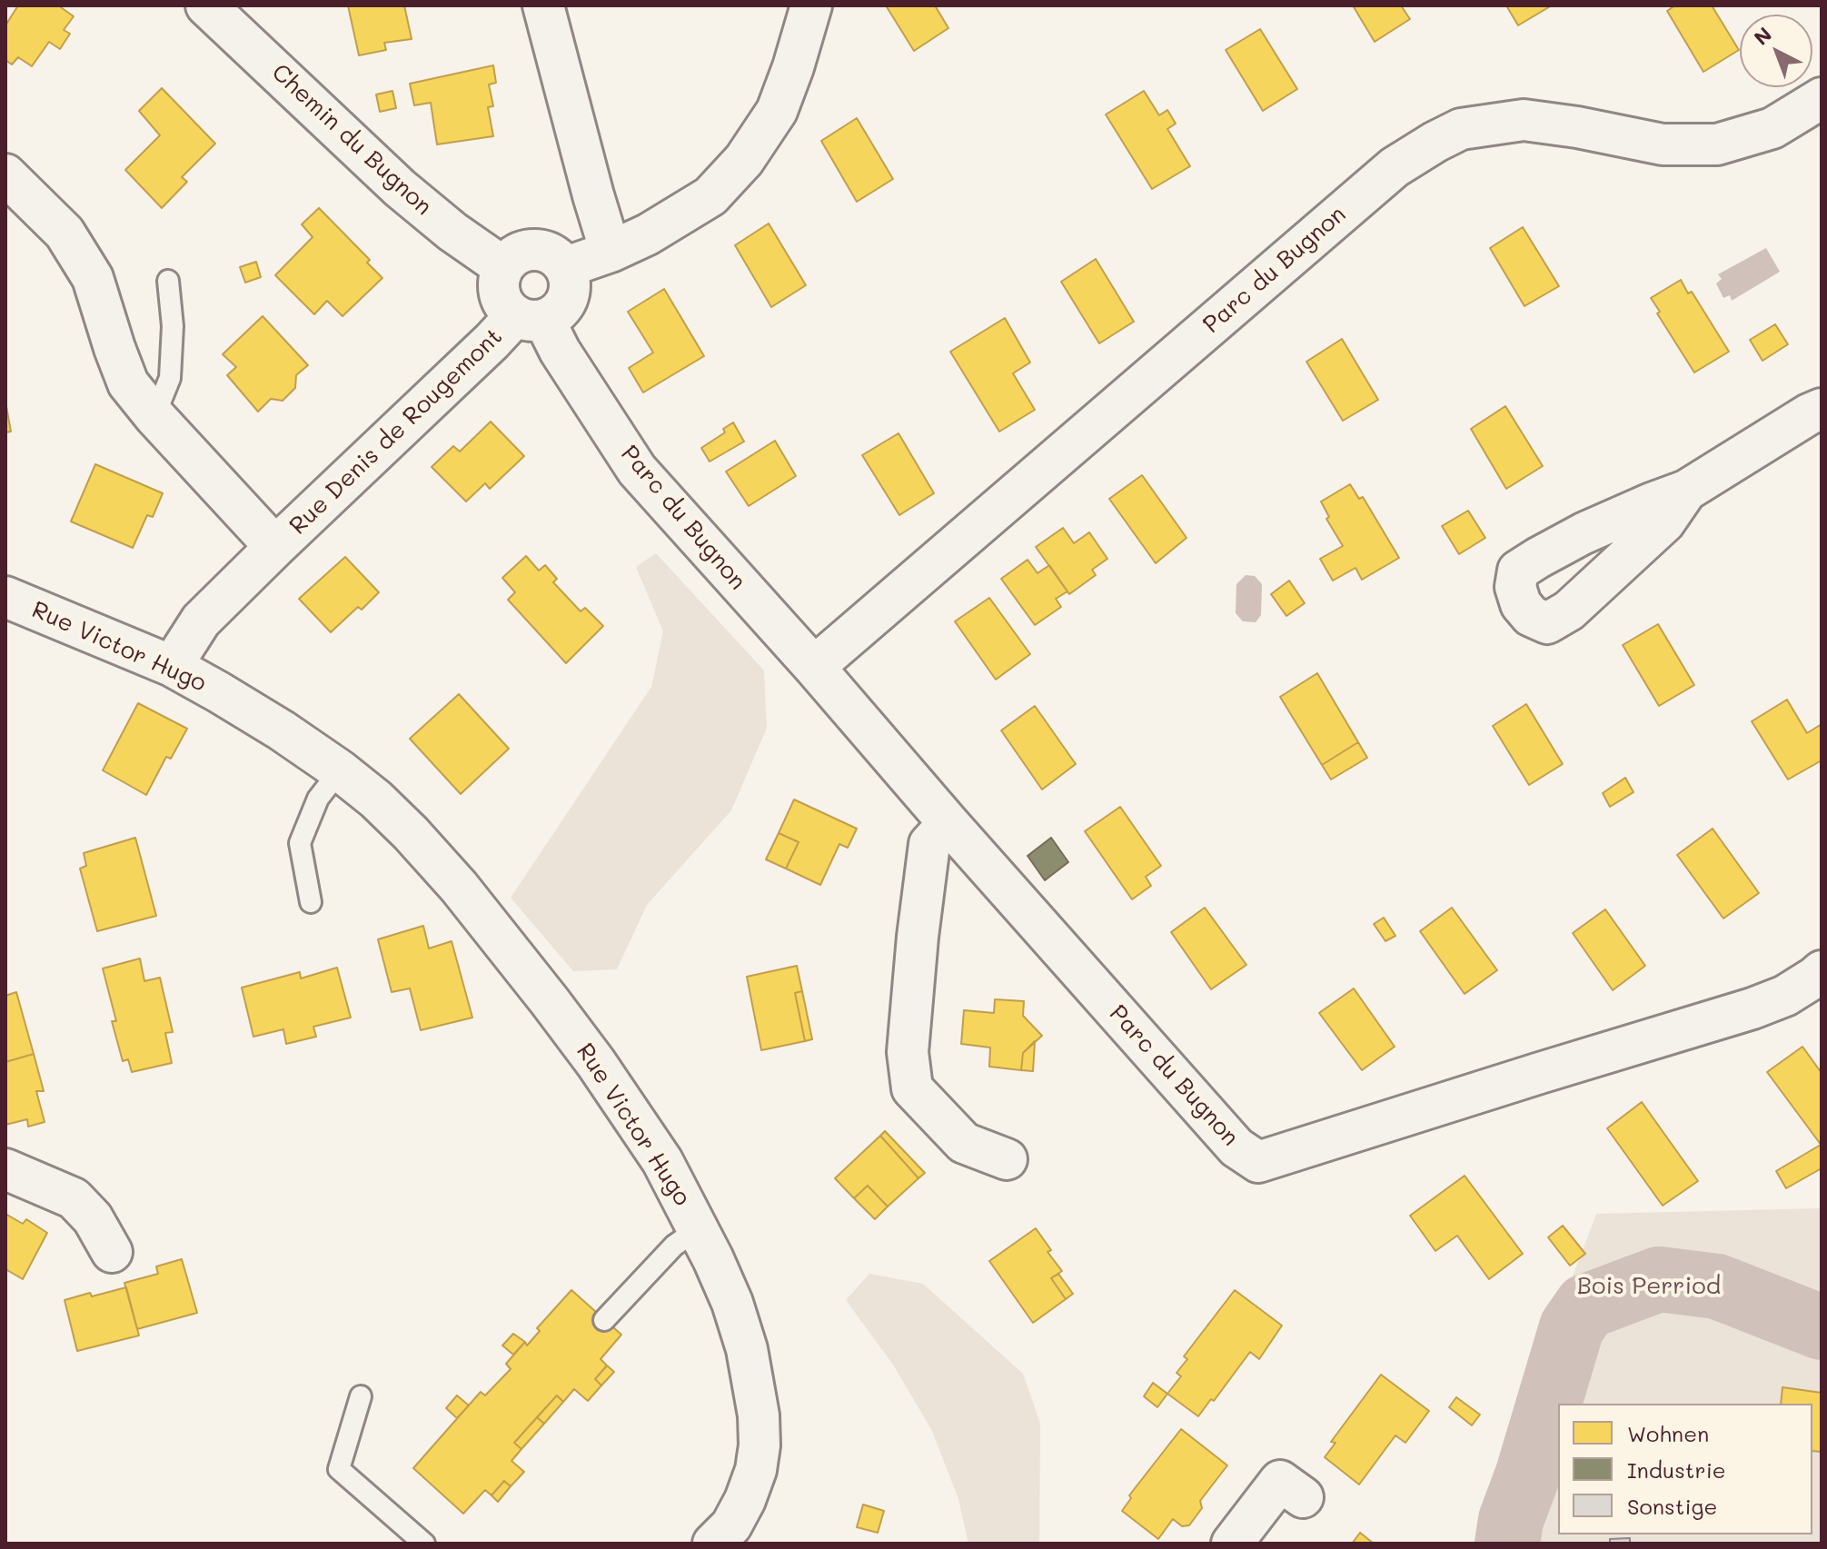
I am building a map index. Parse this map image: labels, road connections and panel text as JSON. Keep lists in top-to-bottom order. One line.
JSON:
{"streets":{"street":["Chemin du Bugnon","Parc du Bugnon","Rue Denis de Rougemont","Rue Victor Hugo"]},"crossings":[["Chemin du Bugnon","Parc du Bugnon"],["Chemin du Bugnon","Rue Denis de Rougemont"],["Parc du Bugnon","Rue Denis de Rougemont"],["Rue Denis de Rougemont","Rue Victor Hugo"]],"parks":["Bois Perriod"],"legend":["Wohnen","Industrie","Sonstige"],"north":"top left"}
